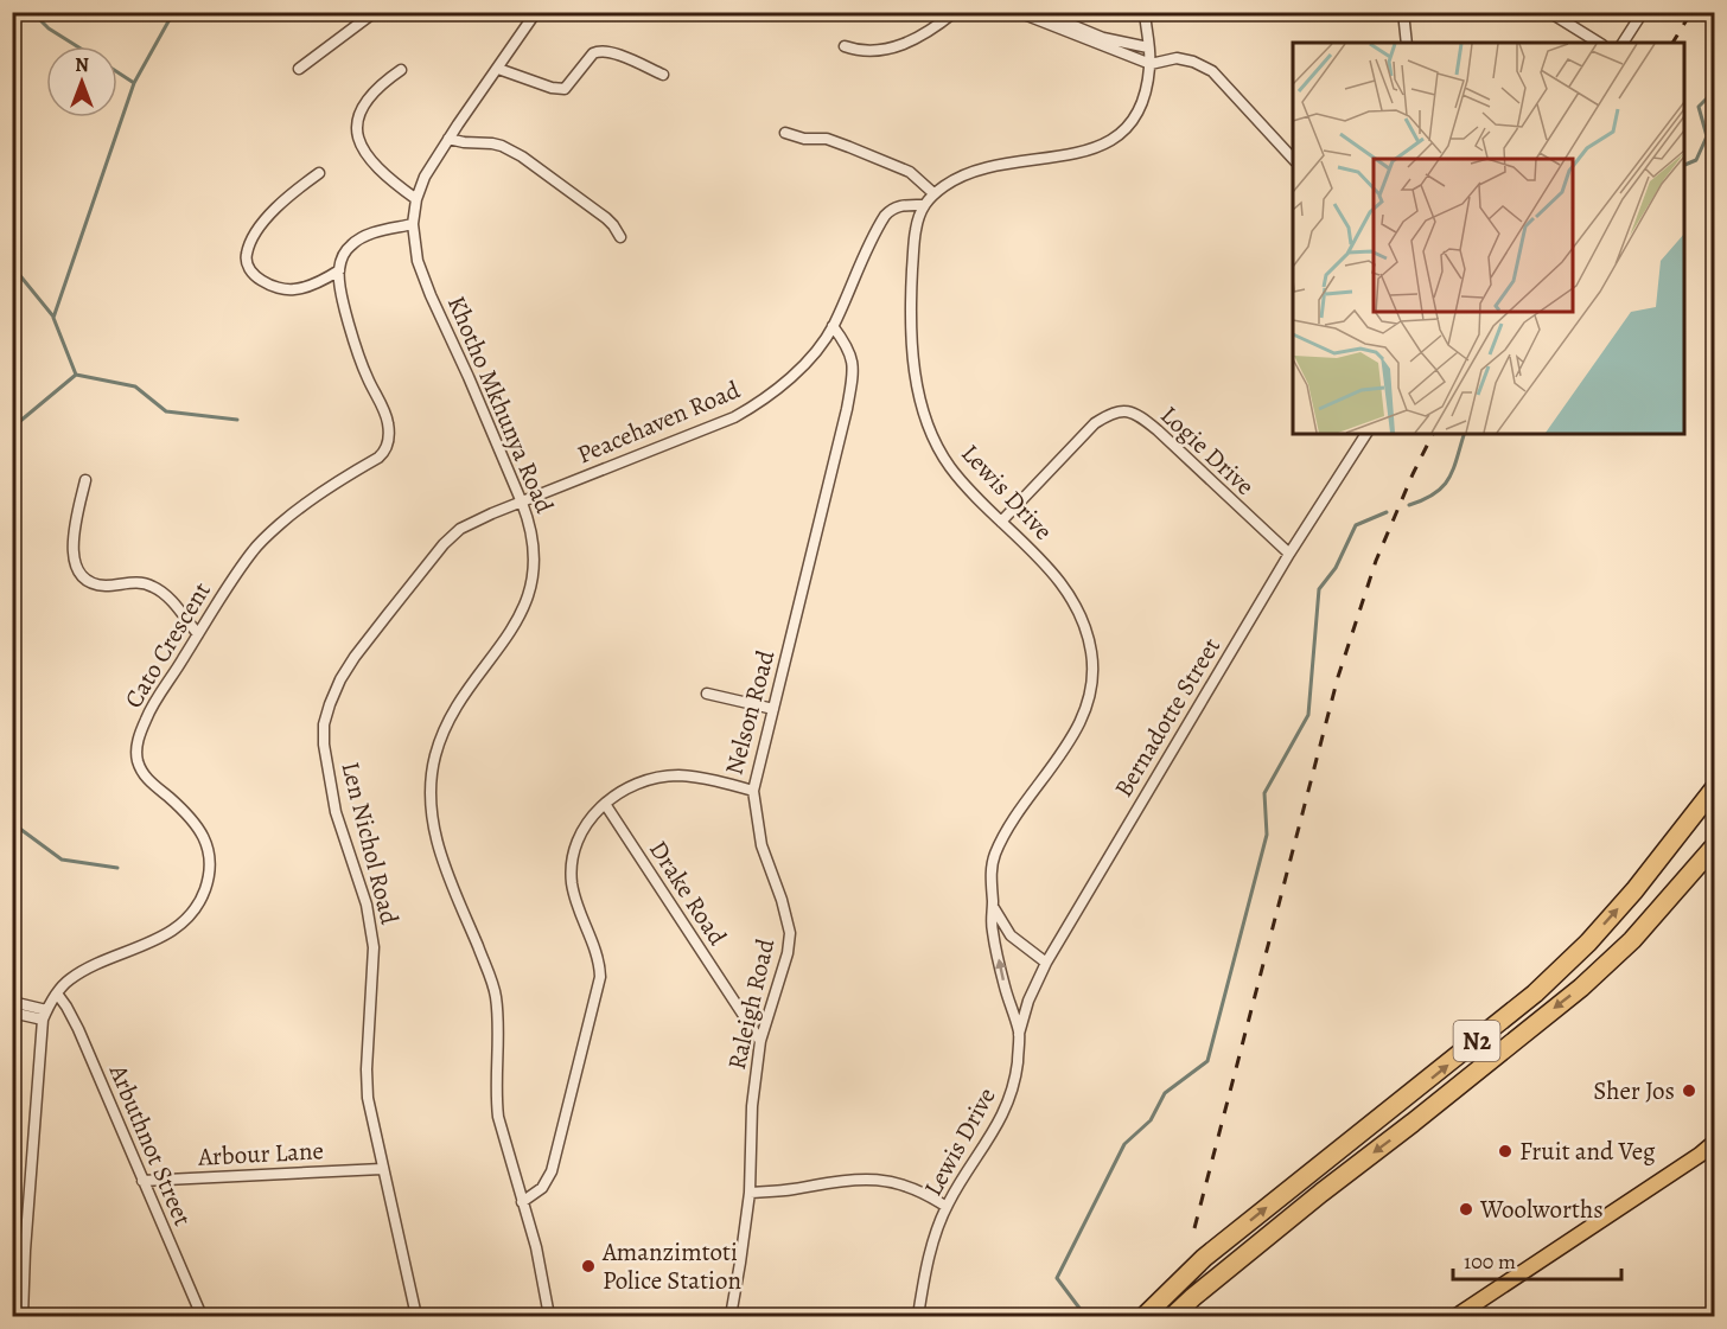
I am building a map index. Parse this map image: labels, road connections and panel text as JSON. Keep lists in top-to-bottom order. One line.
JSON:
{"streets":{"highway":["N2"],"street":["Khotho Mkhunya Road","Peacehaven Road","Logie Drive","Lewis Drive","Cato Crescent","Nelson Road","Bernadotte Street","Len Nichol Road","Drake Road","Raleigh Road","Arbuthnot Street","Arbour Lane"]},"crossings":[["Khotho Mkhunya Road","Peacehaven Road"],["Khotho Mkhunya Road","Nelson Road"],["Khotho Mkhunya Road","Len Nichol Road"],["Peacehaven Road","Lewis Drive"],["Peacehaven Road","Nelson Road"],["Peacehaven Road","Len Nichol Road"],["Logie Drive","Lewis Drive"],["Logie Drive","Bernadotte Street"],["Lewis Drive","Bernadotte Street"],["Cato Crescent","Arbuthnot Street"],["Nelson Road","Drake Road"],["Nelson Road","Raleigh Road"],["Len Nichol Road","Arbour Lane"],["Drake Road","Raleigh Road"],["Arbuthnot Street","Arbour Lane"]],"places":["Sher Jos","Fruit and Veg","Woolworths","Amanzimtoti Police Station"],"scale_bar":"100 m","north":"top"}
